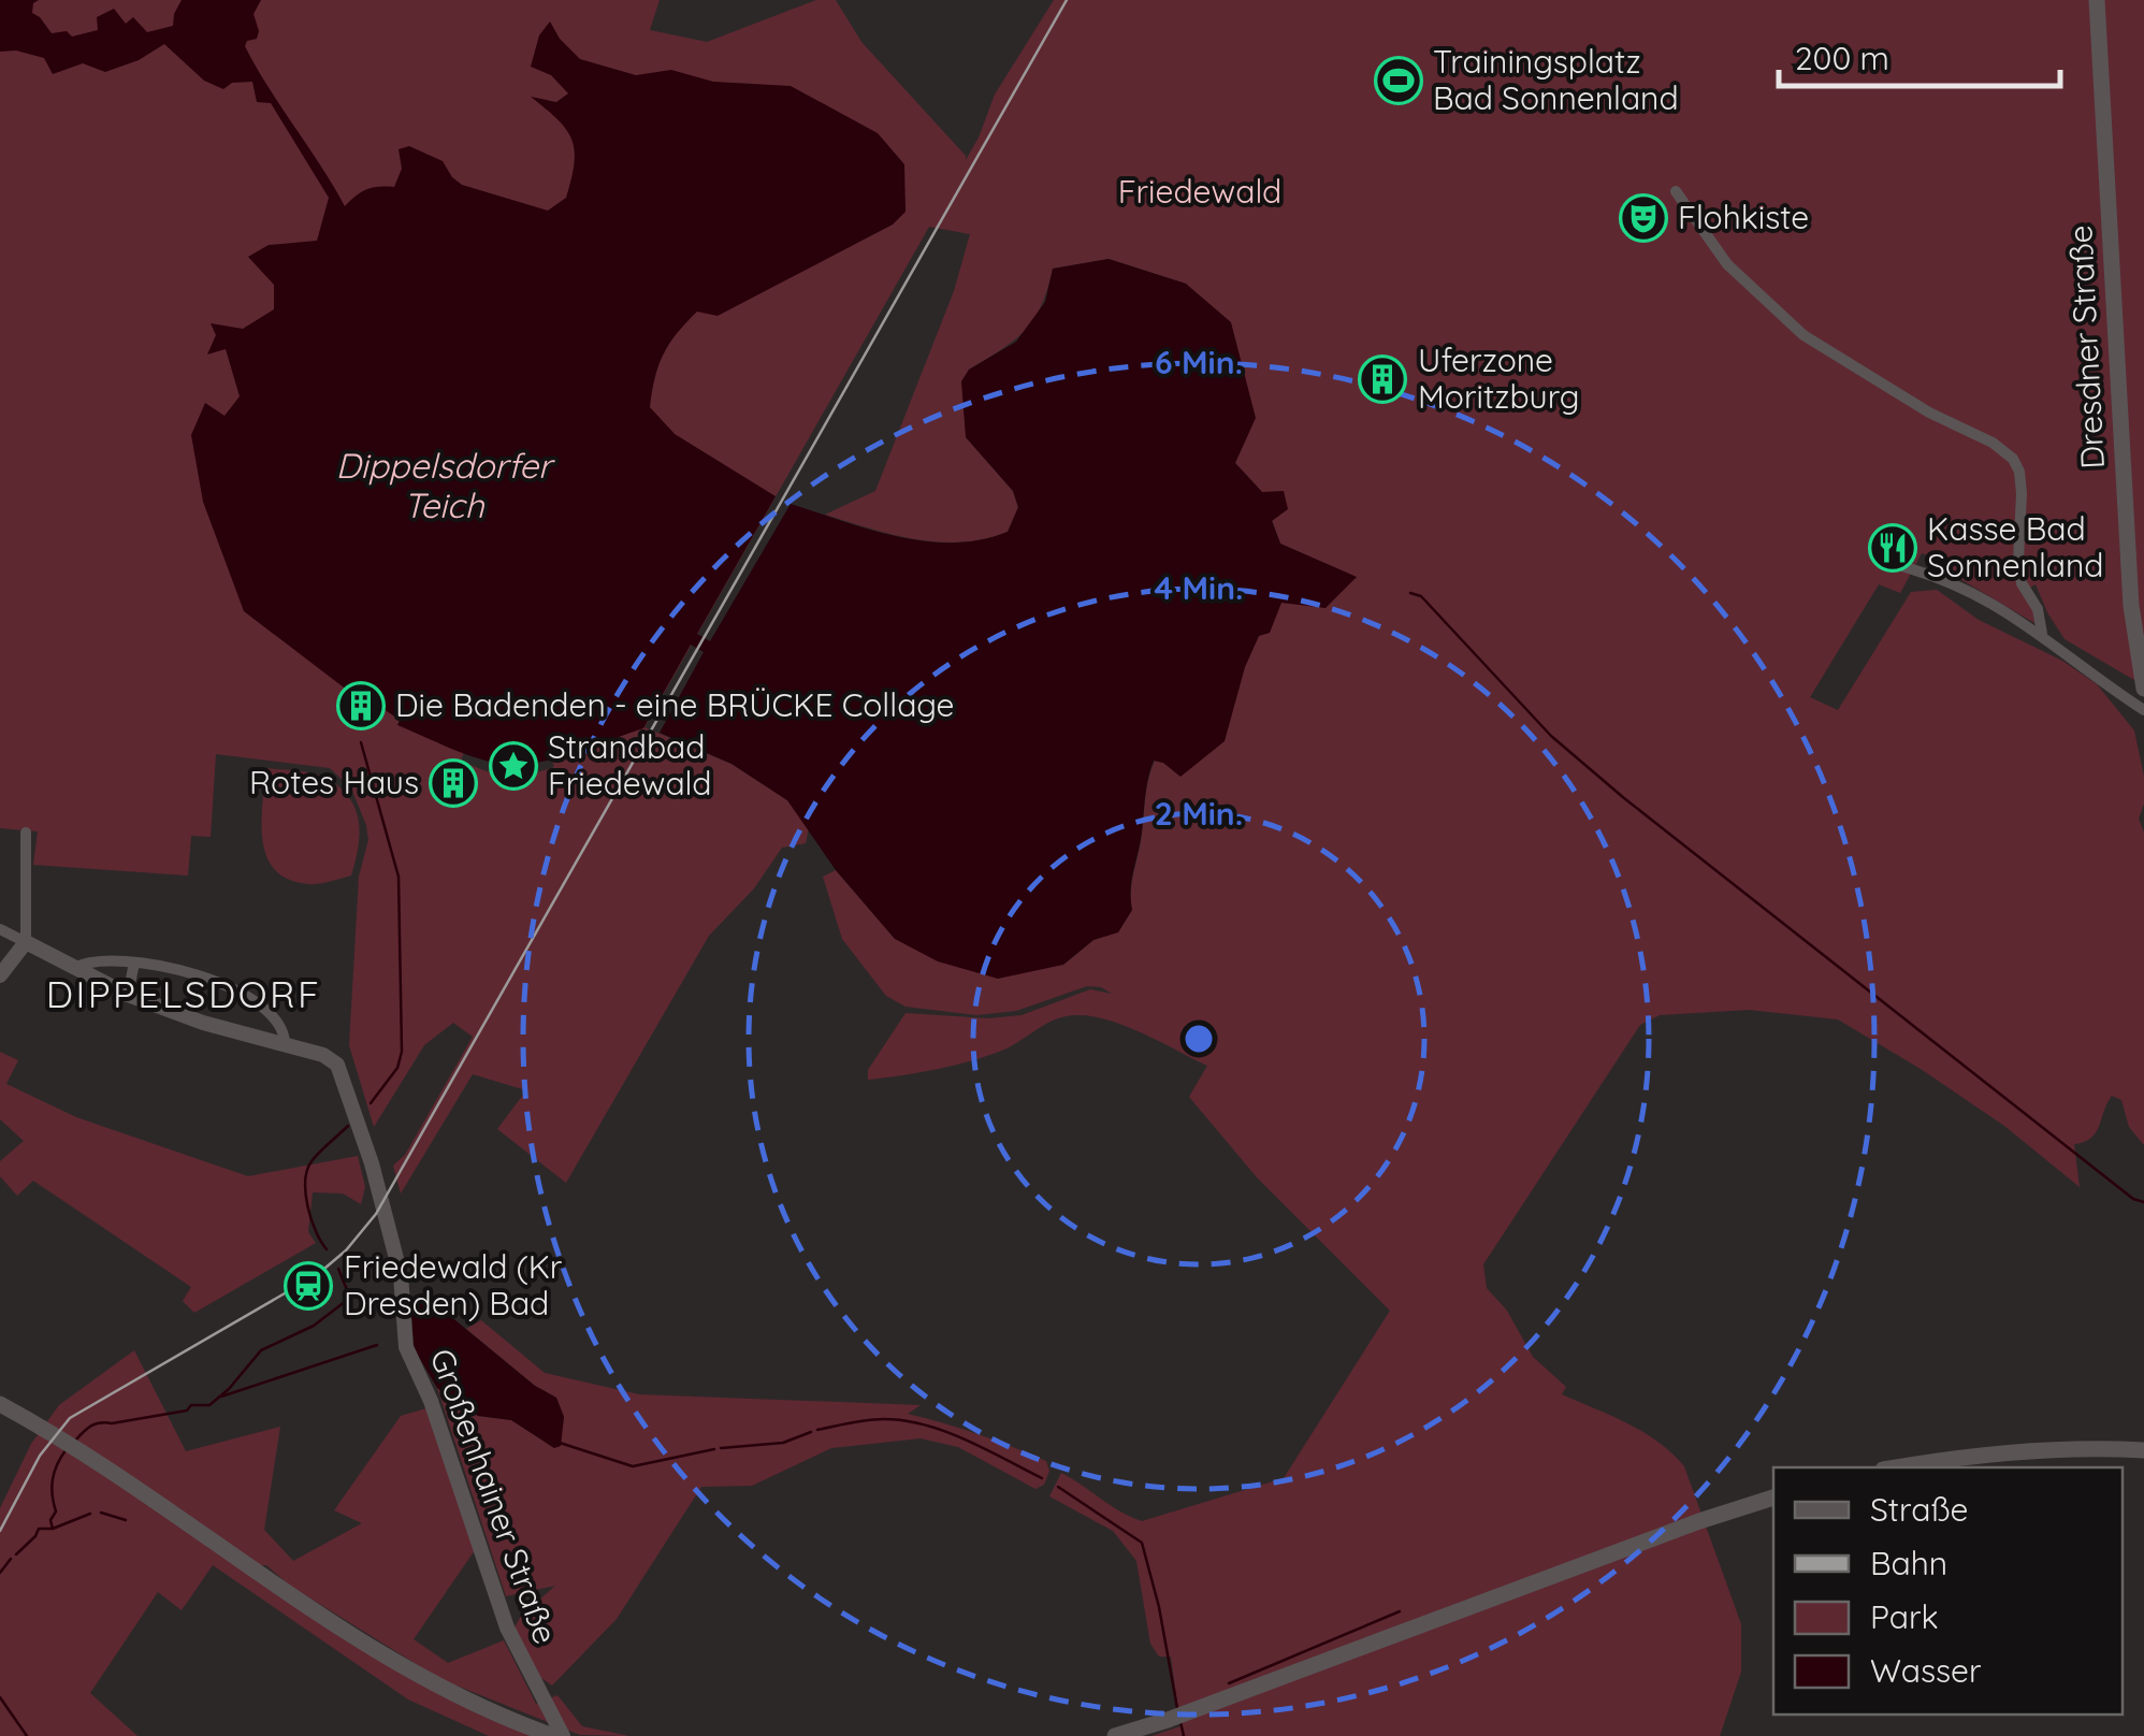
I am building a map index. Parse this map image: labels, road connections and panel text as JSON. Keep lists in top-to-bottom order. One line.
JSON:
{"streets":{"main road":["Dresdner Straße"],"street":["Großenhainer Straße"]},"districts":["DIPPELSDORF"],"water":["Dippelsdorfer Teich"],"parks":["Friedewald"],"places":{"sports":["Trainingsplatz Bad Sonnenland"],"theatre":["Flohkiste"],"building":["Uferzone Moritzburg","Die Badenden - eine BRÜCKE Collage","Rotes Haus"],"restaurant":["Kasse Bad Sonnenland"],"place":["Strandbad Friedewald"],"station":["Friedewald (Kr Dresden) Bad"]},"legend":["Straße","Bahn","Park","Wasser"],"scale_bar":"200 m","rings":["6 Min.","4 Min.","2 Min."]}
